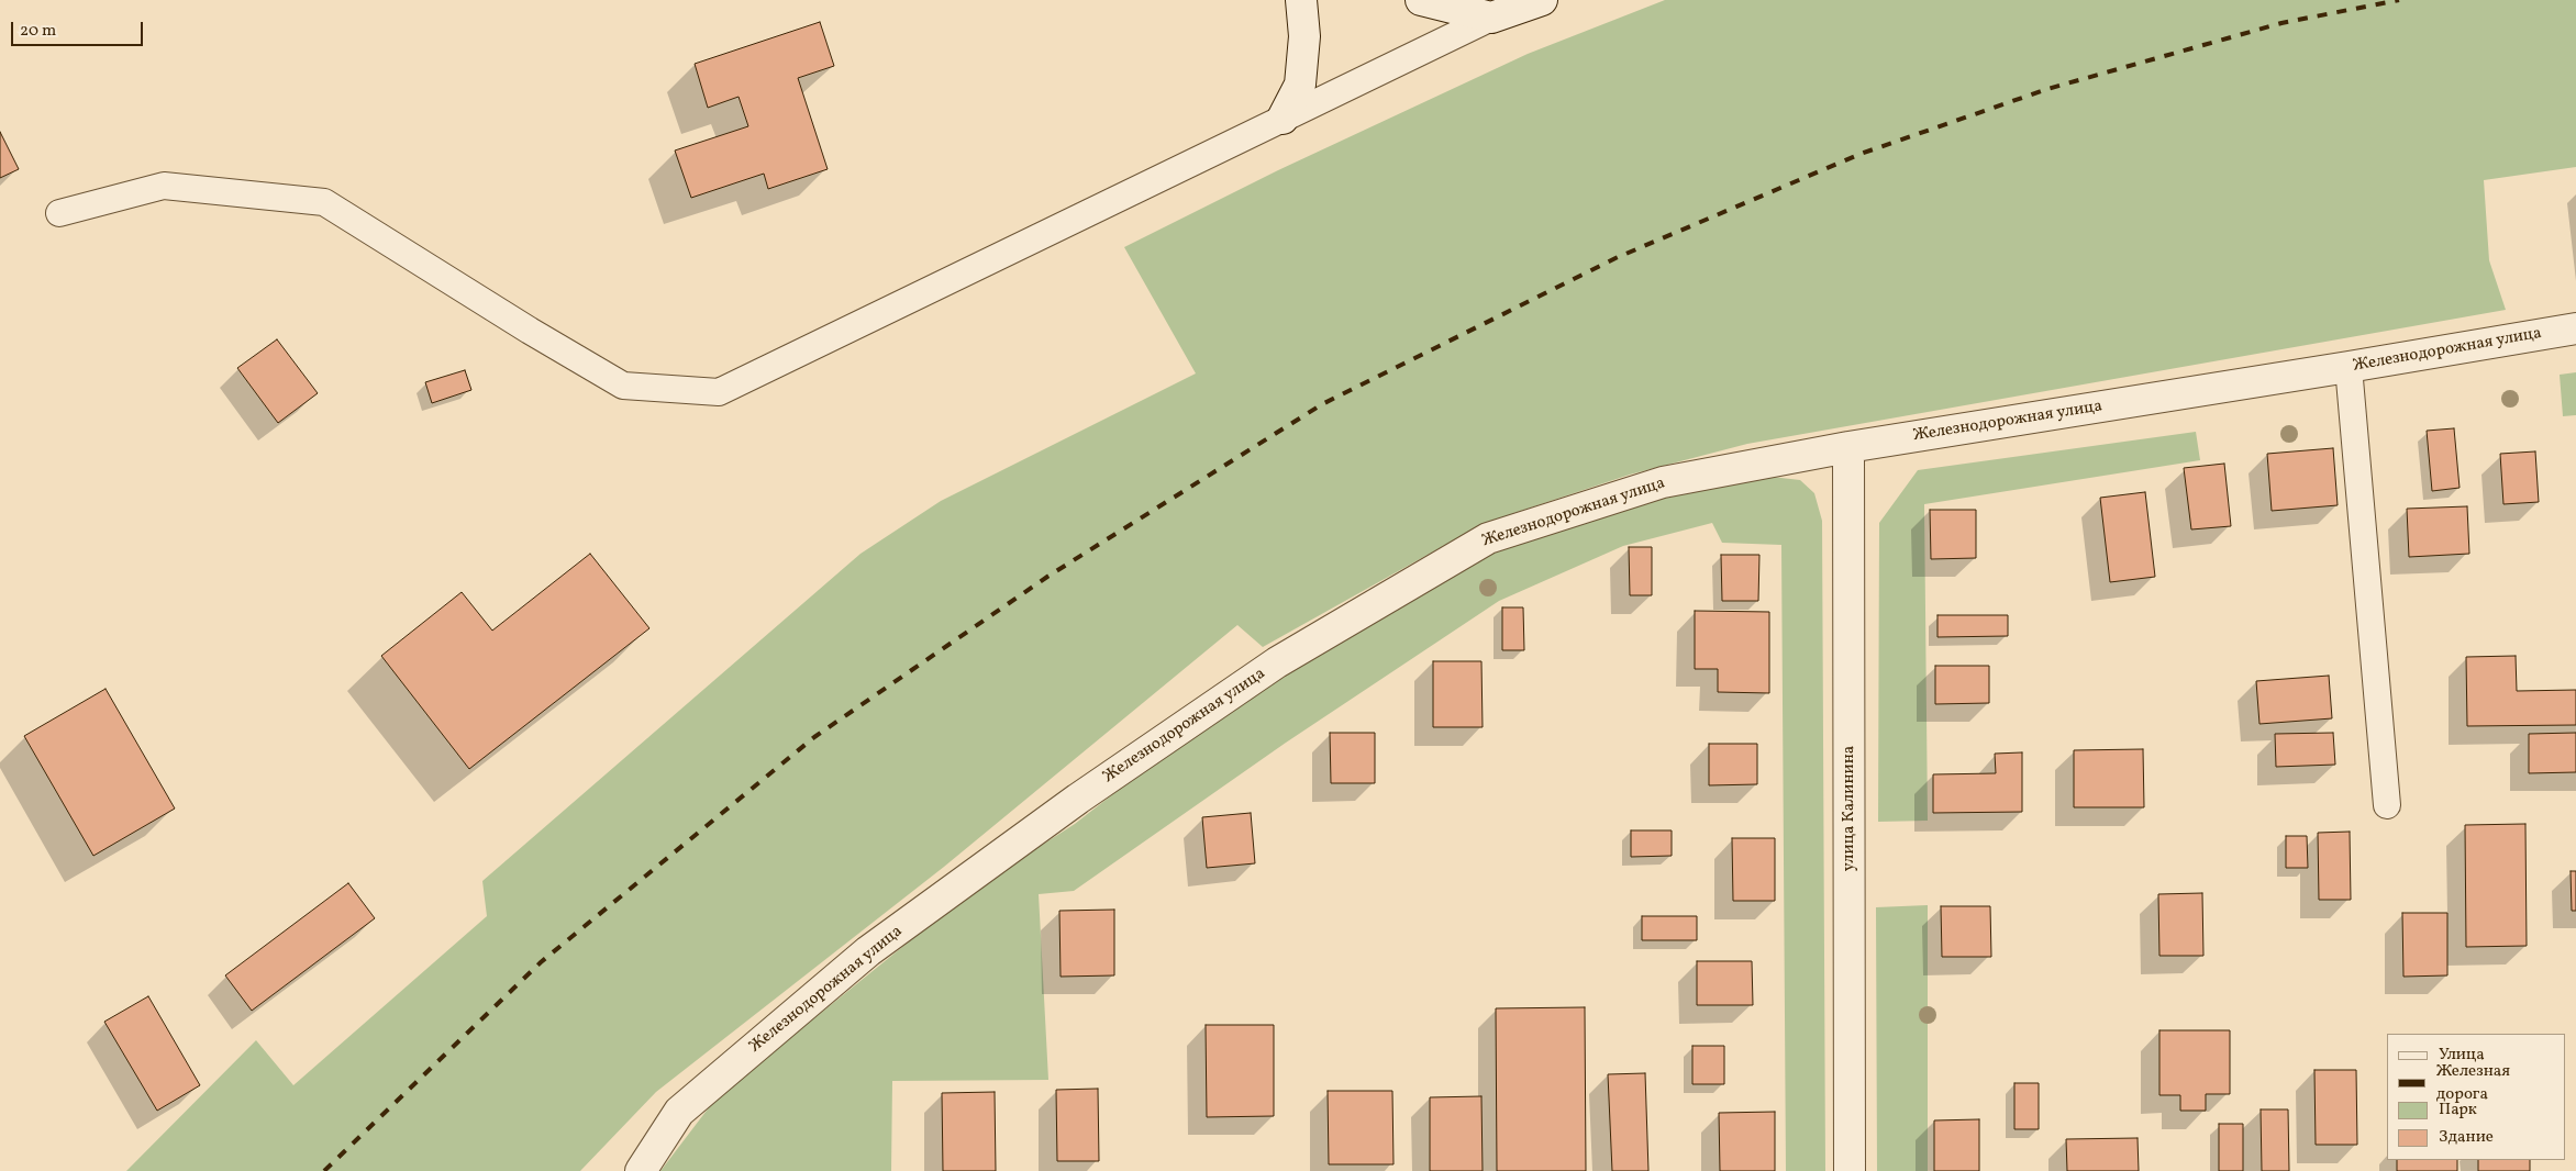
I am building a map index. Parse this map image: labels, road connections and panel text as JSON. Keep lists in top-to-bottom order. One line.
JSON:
{"streets":{"street":["Железнодорожная улица","улица Калинина"]},"crossings":[["Железнодорожная улица","улица Калинина"]],"legend":["Улица","Железная дорога","Парк","Здание"],"scale_bar":"20 m"}
